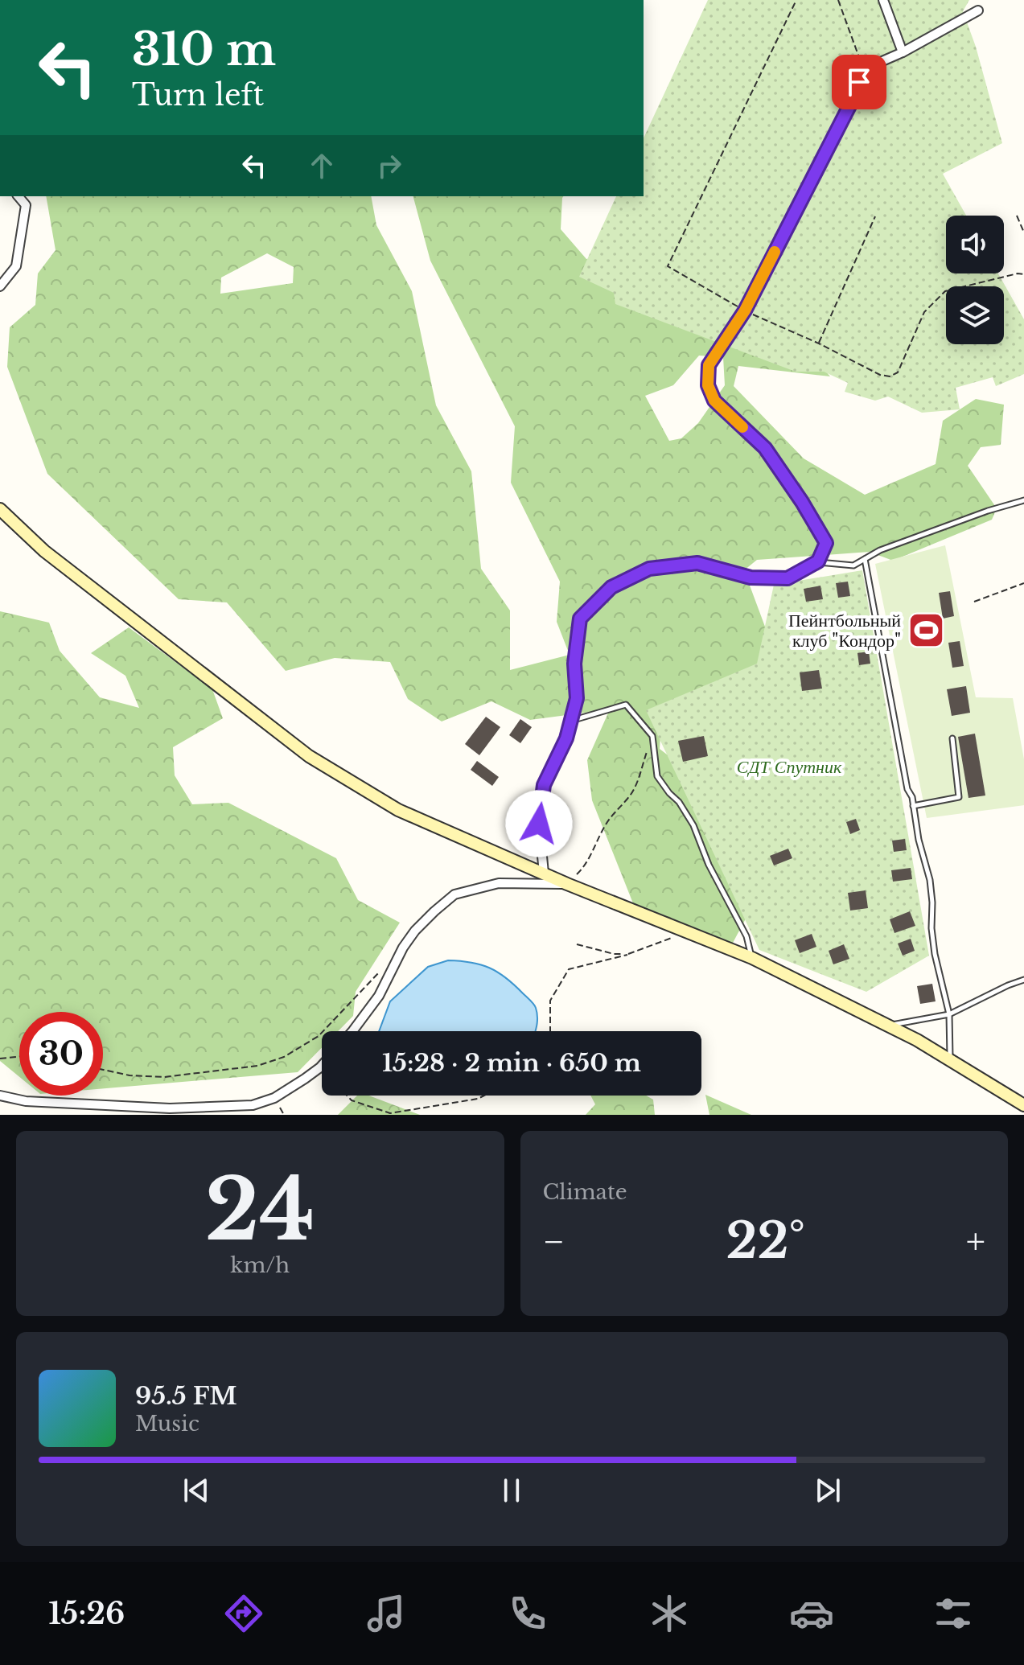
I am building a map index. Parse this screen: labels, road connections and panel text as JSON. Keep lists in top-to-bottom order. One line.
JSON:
{"parks":["СДТ Спутник"],"places":{"sports":["Пейнтбольный клуб \"Кондор\""]},"page":{"turn":["310 m","Turn left"],"limit":"30","trip":"15:28 · 2 min · 650 m","tile":[["24","km/h"],"Climate"],"heat":["−","22°","+"],"song":["95.5 FM","Music"],"tabs":"15:26"}}
